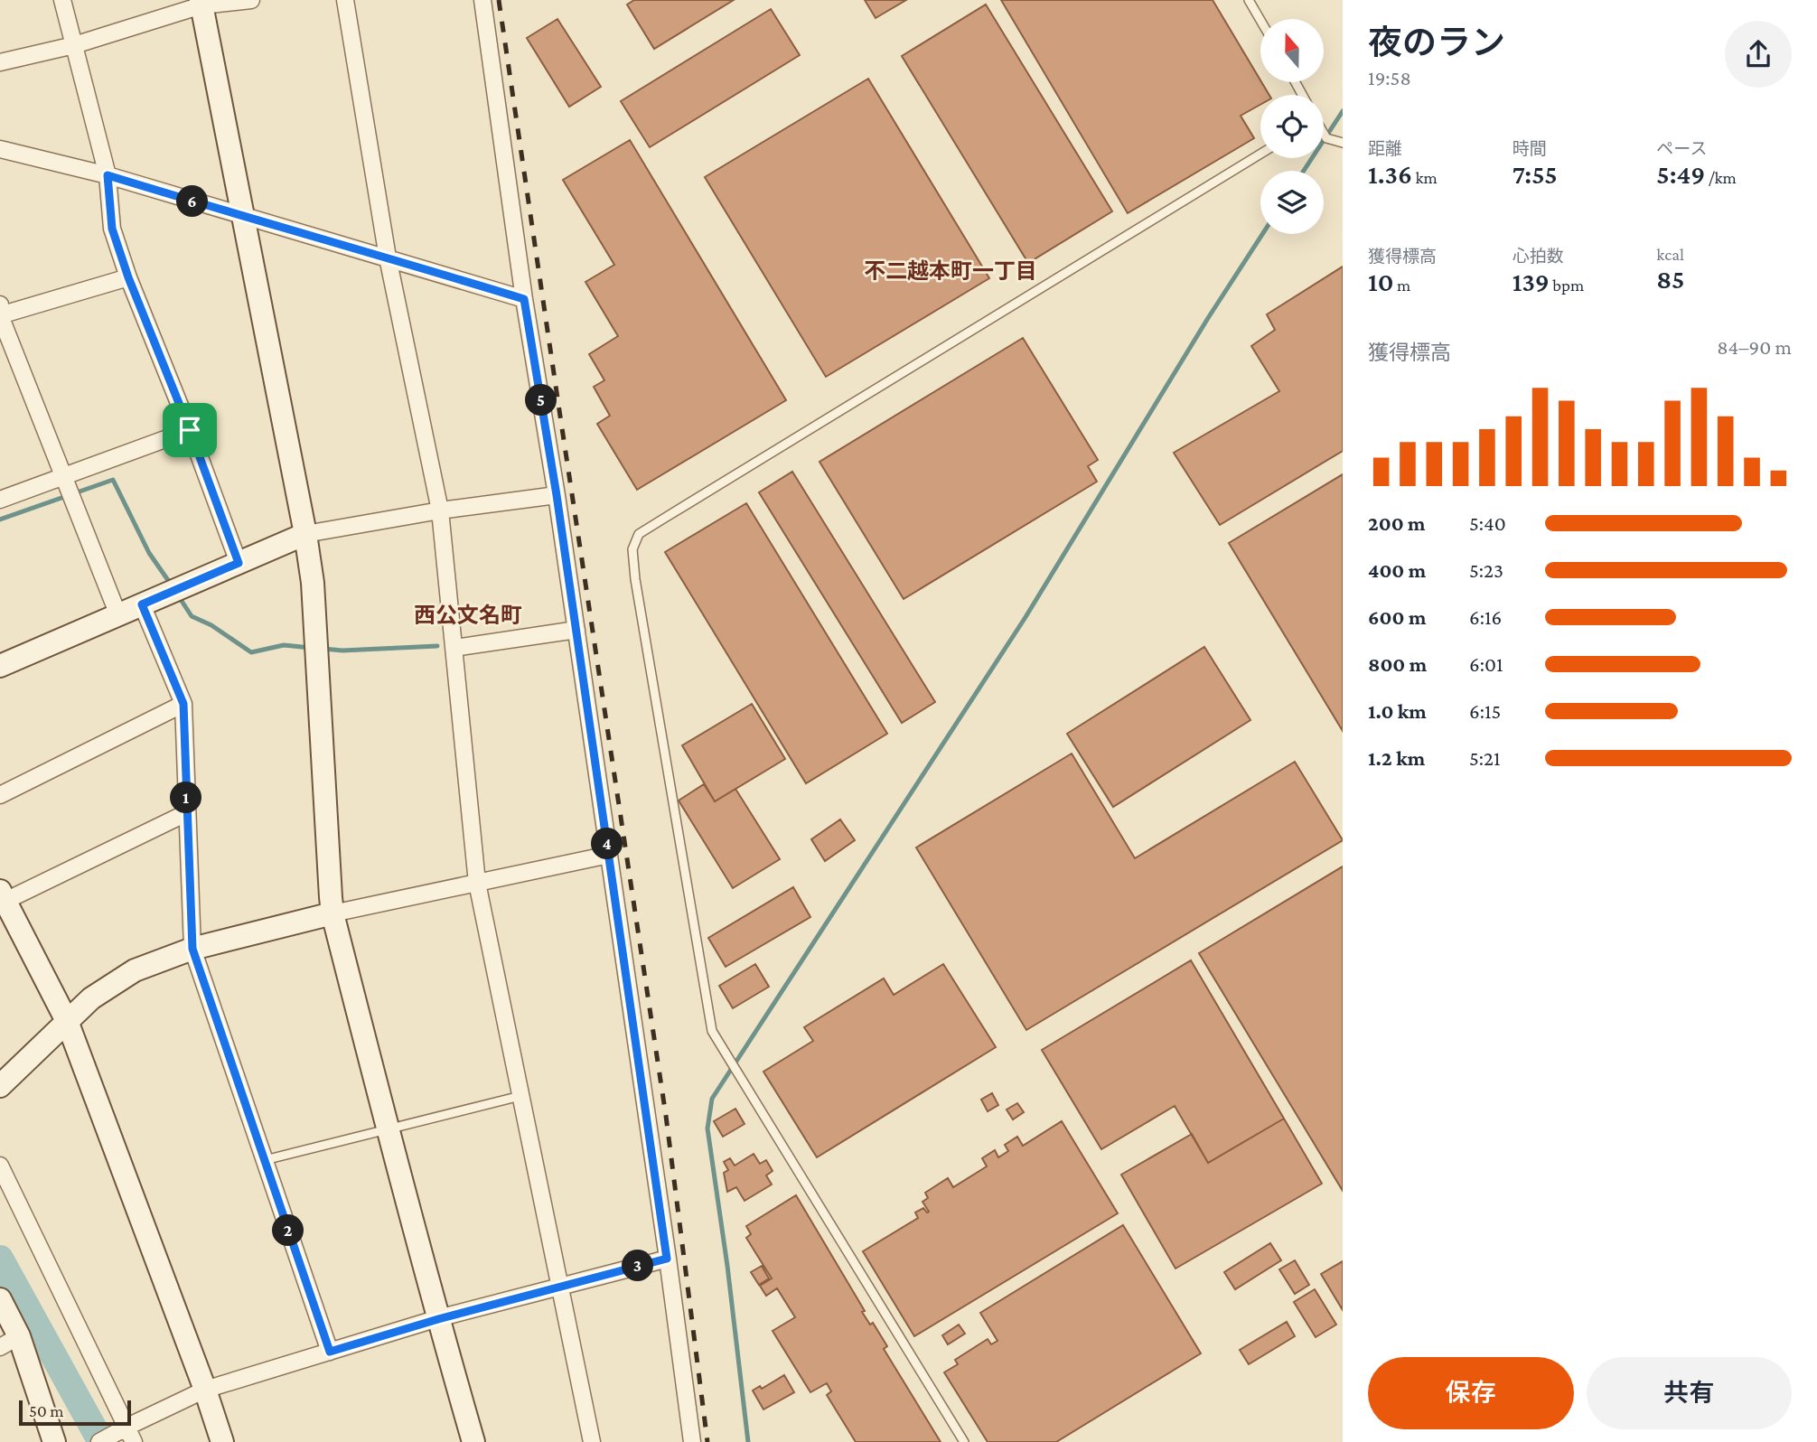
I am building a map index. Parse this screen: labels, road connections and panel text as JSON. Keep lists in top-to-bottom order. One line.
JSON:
{"districts":["不二越本町一丁目","西公文名町"],"scale_bar":"50 m","north":"top","page":{"heading":["夜のラン","19:58"],"stats":[["距離","1.36 km"],["時間","7:55"],["ペース","5:49 /km"],["獲得標高","10 m"],["心拍数","139 bpm"],["kcal","85"]],"pins":["6","5","1","4","2","3"],"chart":["獲得標高","84–90 m"],"list":[{"name":"200 m","note":"5:40"},{"name":"400 m","note":"5:23"},{"name":"600 m","note":"6:16"},{"name":"800 m","note":"6:01"},{"name":"1.0 km","note":"6:15"},{"name":"1.2 km","note":"5:21"}],"buttons":["保存","共有"],"scale":"50 m"}}
